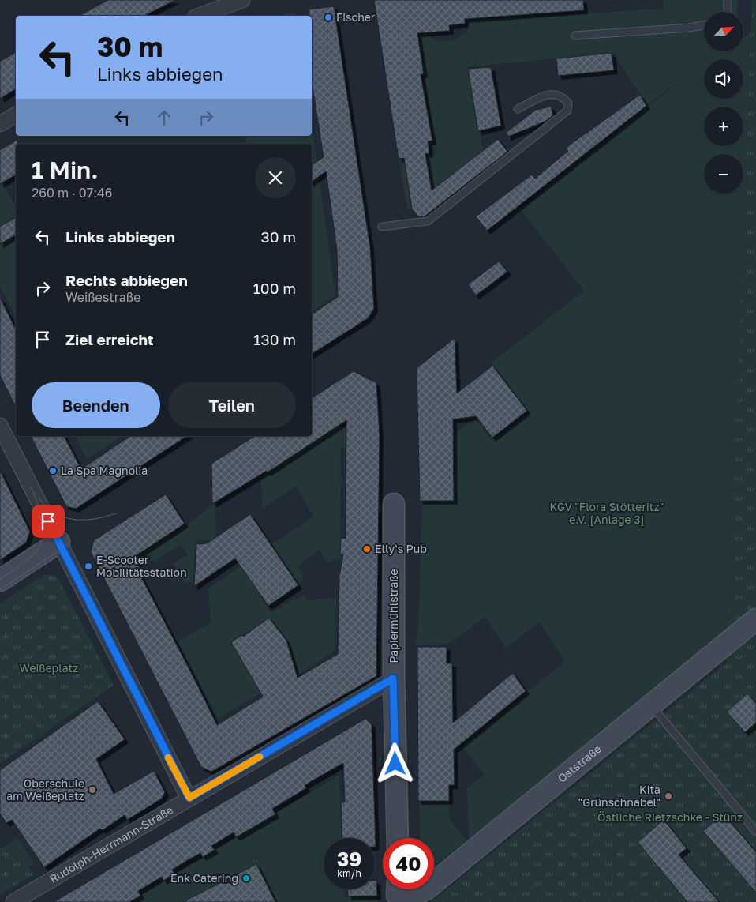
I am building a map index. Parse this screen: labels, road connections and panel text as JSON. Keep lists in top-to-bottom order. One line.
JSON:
{"streets":{"street":["Papiermühlstraße","Oststraße","Rudolph-Herrmann-Straße"]},"crossings":[["Papiermühlstraße","Rudolph-Herrmann-Straße"]],"parks":["KGV \"Flora Stötteritz\" e.V. [Anlage 3]","Weißeplatz","Östliche Rietzschke - Stünz"],"places":["Fischer","La Spa Magnolia","Elly's Pub","E-Scooter Mobilitätsstation","Oberschule am Weißeplatz","Kita \"Grünschnabel\"","Enk Catering"],"north":"top right","page":{"map_buttons":["+","−"],"turn":["30 m","Links abbiegen"],"heading":["1 Min.","260 m · 07:46"],"list":[{"name":"Links abbiegen","value":"30 m"},{"name":"Rechts abbiegen","note":"Weißestraße","value":"100 m"},{"name":"Ziel erreicht","value":"130 m"}],"buttons":["Beenden","Teilen"],"speed":"39 km/h","limit":"40"}}
